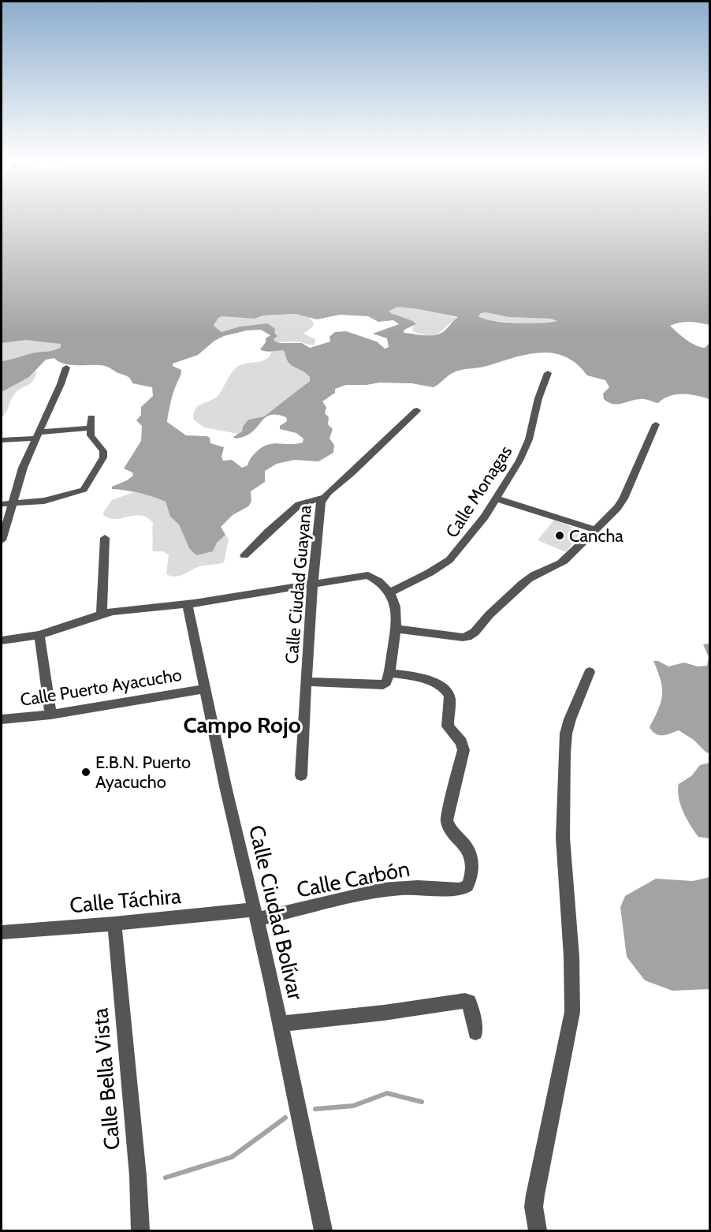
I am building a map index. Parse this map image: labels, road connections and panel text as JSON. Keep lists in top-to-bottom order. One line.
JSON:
{"streets":{"street":["Calle Monagas","Calle Ciudad Guayana","Calle Puerto Ayacucho","Calle Carbón","Calle Táchira","Calle Ciudad Bolívar","Calle Bella Vista"]},"crossings":[["Calle Puerto Ayacucho","Calle Ciudad Bolívar"],["Calle Carbón","Calle Táchira"],["Calle Carbón","Calle Ciudad Bolívar"],["Calle Táchira","Calle Ciudad Bolívar"],["Calle Táchira","Calle Bella Vista"]],"districts":["Campo Rojo"],"places":["Cancha","E.B.N. Puerto Ayacucho"]}
